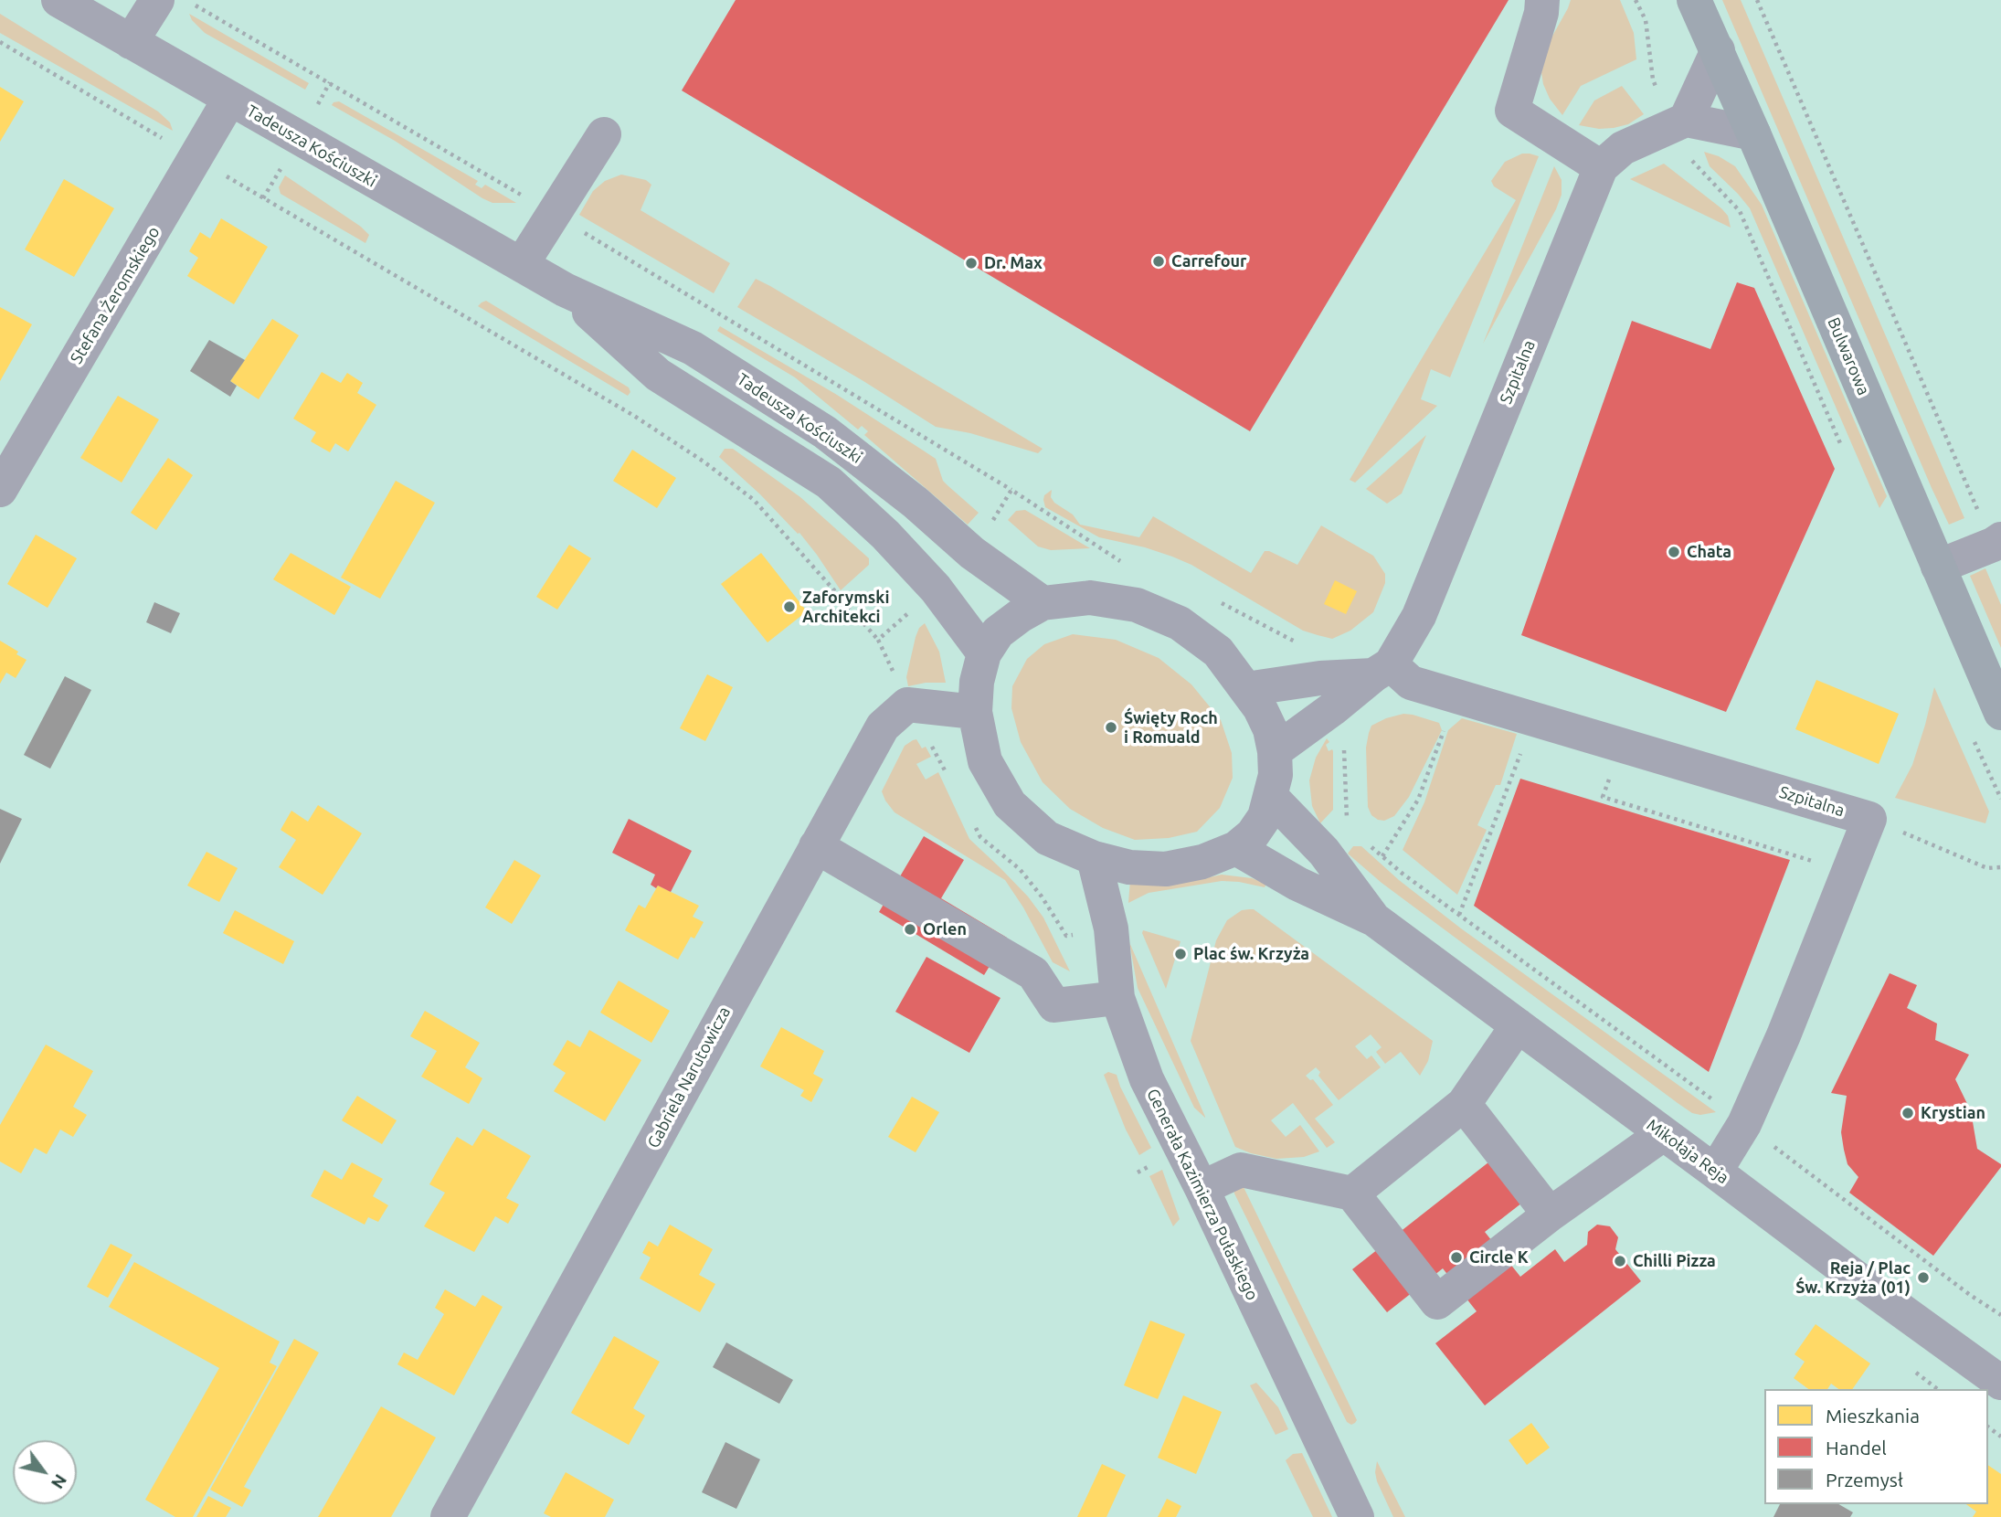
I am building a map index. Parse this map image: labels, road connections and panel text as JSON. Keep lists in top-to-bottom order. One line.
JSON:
{"streets":{"main road":["Bulwarowa"],"street":["Tadeusza Kościuszki","Stefana Żeromskiego","Szpitalna","Gabriela Narutowicza","Mikołaja Reja","Generała Kazimierza Pułaskiego"]},"crossings":[["Tadeusza Kościuszki","Stefana Żeromskiego"]],"places":["Carrefour","Dr. Max","Chata","Zaforymski Architekci","Święty Roch i Romuald","Orlen","Plac św. Krzyża","Krystian","Circle K","Chilli Pizza","Reja / Plac Św. Krzyża (01)"],"legend":["Mieszkania","Handel","Przemysł"],"north":"bottom right"}
